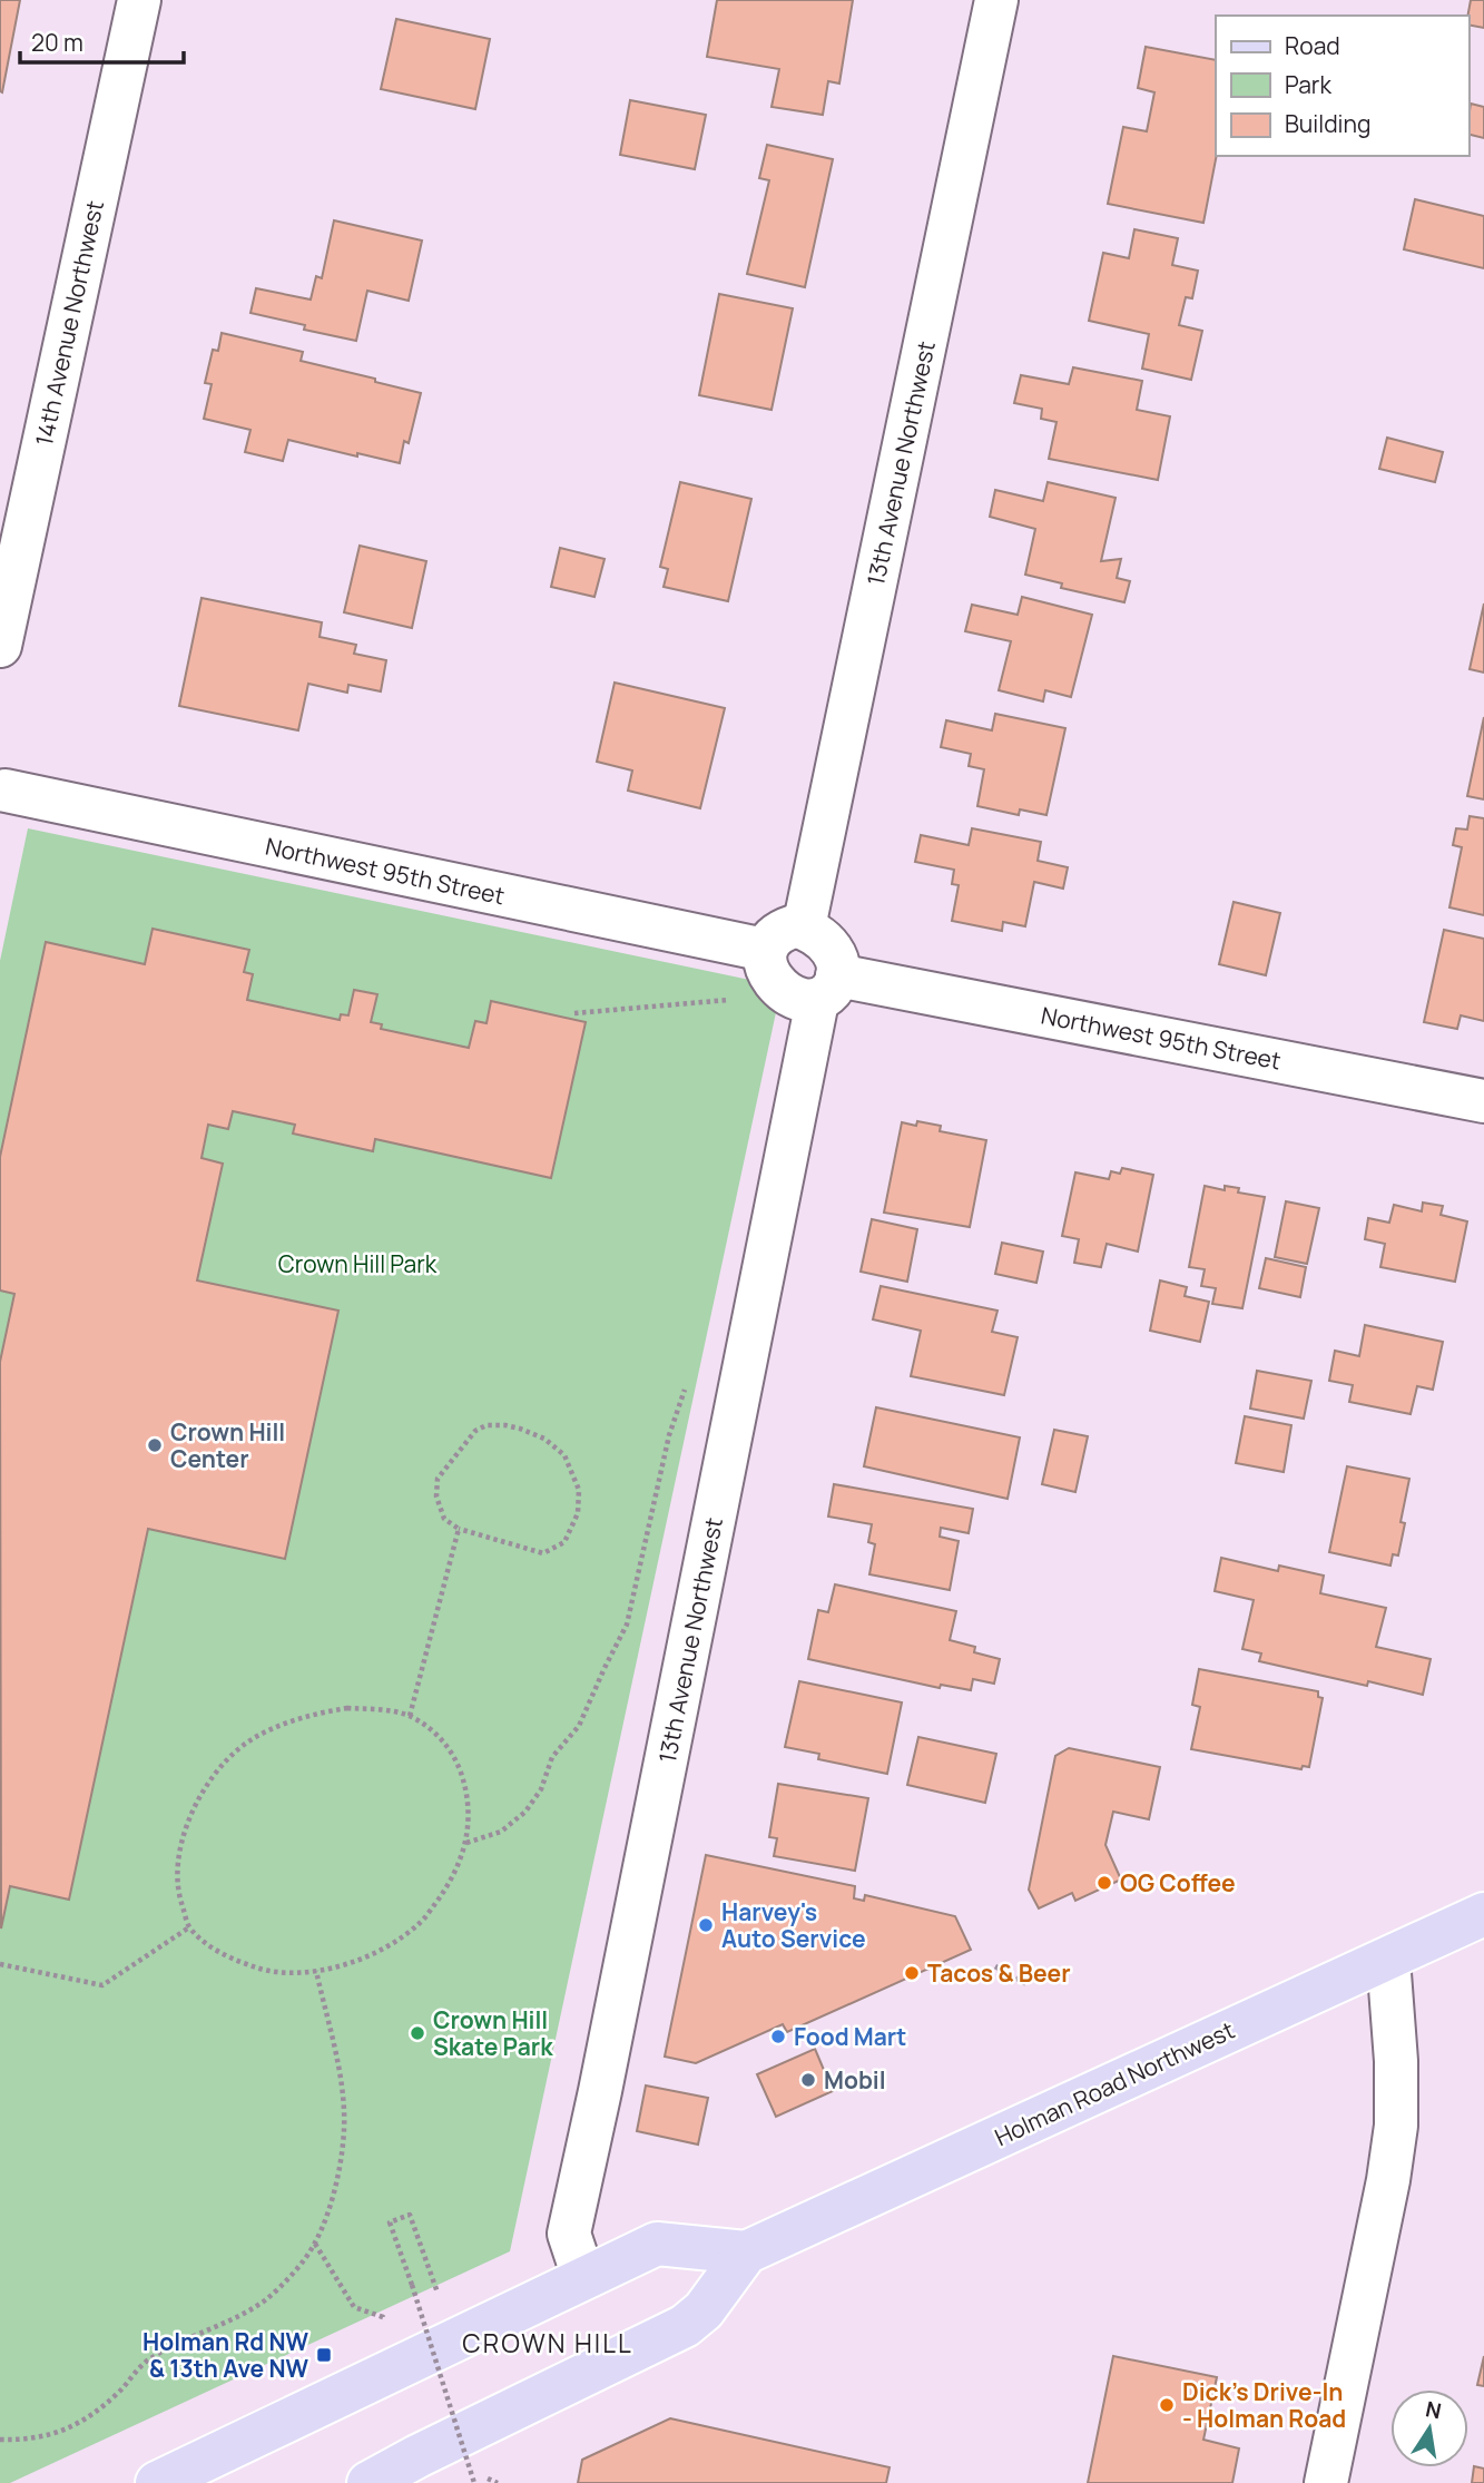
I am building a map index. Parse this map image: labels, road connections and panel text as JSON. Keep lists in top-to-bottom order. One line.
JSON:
{"streets":{"main road":["Holman Road Northwest"],"street":["14th Avenue Northwest","13th Avenue Northwest","Northwest 95th Street"]},"crossings":[["13th Avenue Northwest","Northwest 95th Street"]],"districts":["CROWN HILL"],"parks":["Crown Hill Park"],"places":{"other":["Crown Hill Center","OG Coffee","Harvey's Auto Service","Tacos & Beer","Crown Hill Skate Park","Food Mart","Mobil","Dick's Drive-In - Holman Road"],"transit":["Holman Rd NW & 13th Ave NW"]},"legend":["Road","Park","Building"],"scale_bar":"20 m","north":"top"}
